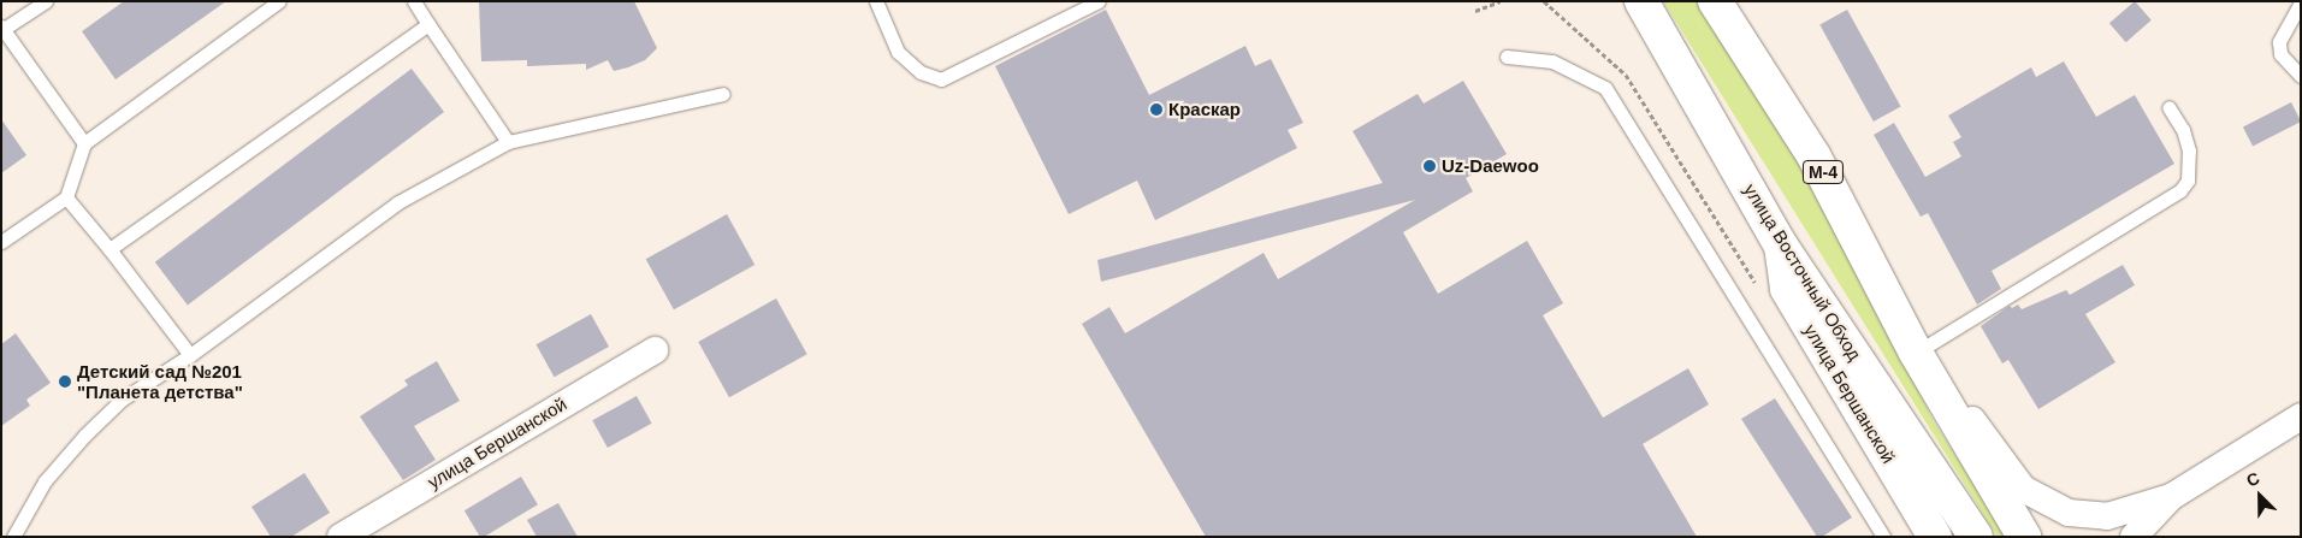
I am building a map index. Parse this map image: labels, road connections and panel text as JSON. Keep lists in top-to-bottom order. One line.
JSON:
{"streets":{"main road":["М-4","улица Восточный Обход","улица Бершанской"]},"crossings":[["улица Восточный Обход","улица Бершанской"]],"places":["Краскар","Uz-Daewoo","Детский сад №201 \"Планета детства\""],"north":"top left"}
